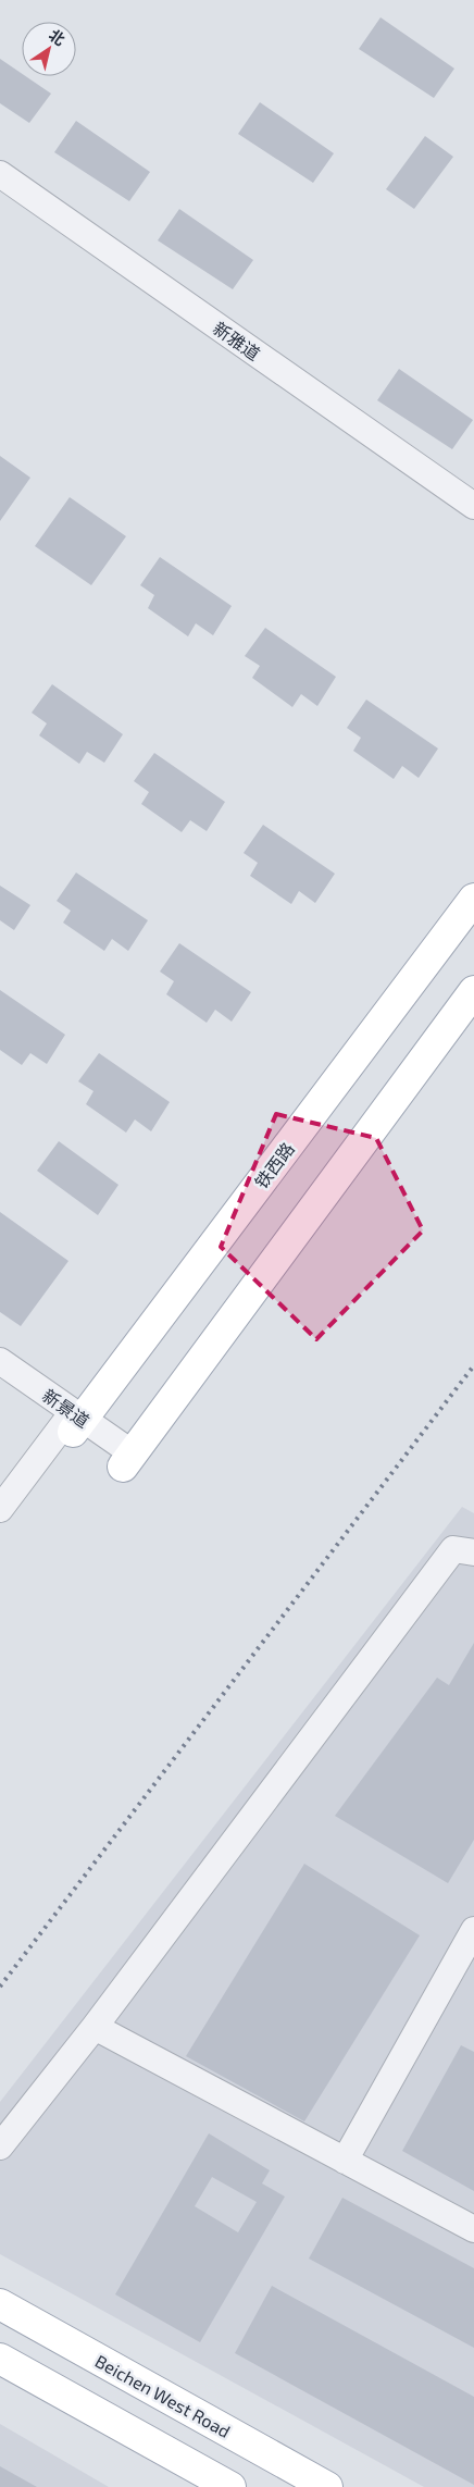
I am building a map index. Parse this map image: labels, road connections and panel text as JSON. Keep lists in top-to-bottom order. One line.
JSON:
{"streets":{"main road":["铁西路","Beichen West Road"],"street":["新雅道","新景道"]},"crossings":[["铁西路","新景道"]],"north":"top right"}
